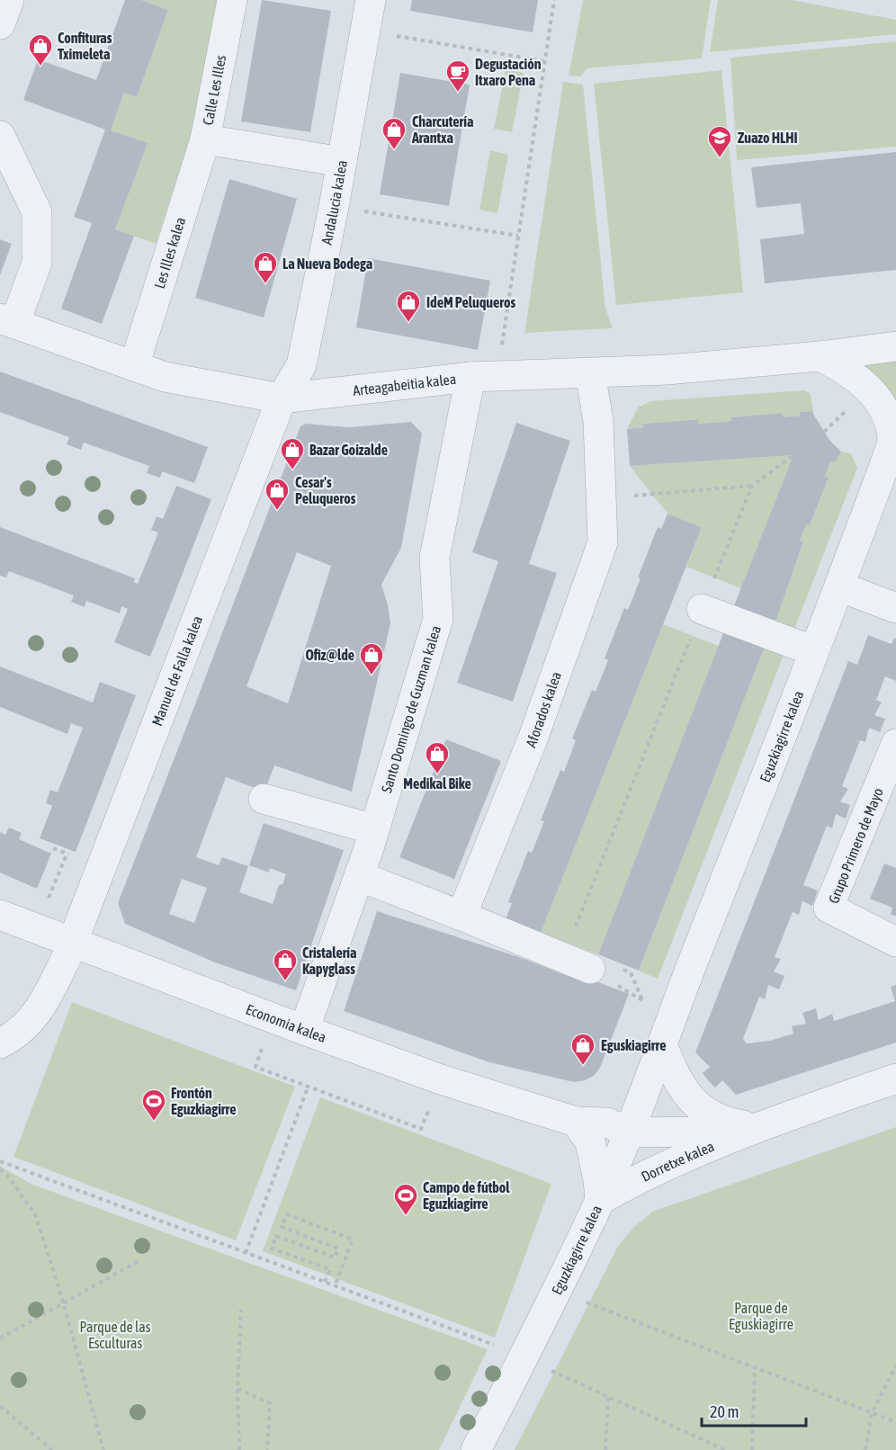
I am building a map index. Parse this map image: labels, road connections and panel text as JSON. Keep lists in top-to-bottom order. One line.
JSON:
{"streets":{"street":["Calle Les Illes","Andalucia kalea","Les Illes kalea","Arteagabeitia kalea","Manuel de Falla kalea","Santo Domingo de Guzman kalea","Aforados kalea","Eguzkiagirre kalea","Grupo Primero de Mayo","Economia kalea","Dorretxe kalea"]},"crossings":[["Calle Les Illes","Andalucia kalea"],["Calle Les Illes","Les Illes kalea"],["Andalucia kalea","Arteagabeitia kalea"],["Andalucia kalea","Manuel de Falla kalea"],["Les Illes kalea","Arteagabeitia kalea"],["Arteagabeitia kalea","Manuel de Falla kalea"],["Arteagabeitia kalea","Santo Domingo de Guzman kalea"],["Arteagabeitia kalea","Aforados kalea"],["Manuel de Falla kalea","Economia kalea"],["Santo Domingo de Guzman kalea","Economia kalea"],["Eguzkiagirre kalea","Economia kalea"],["Eguzkiagirre kalea","Dorretxe kalea"],["Economia kalea","Dorretxe kalea"]],"parks":["Parque de Eguskiagirre","Parque de las Esculturas"],"places":{"shop":["Confituras Tximeleta","Charcutería Arantxa","La Nueva Bodega","IdeM Peluqueros","Bazar Goizalde","Cesar's Peluqueros","Ofiz@lde","Medikal Bike","Cristalería Kapyglass","Eguskiagirre"],"cafe":["Degustación Itxaro Pena"],"school or university":["Zuazo HLHI"],"sports":["Frontón Eguzkiagirre","Campo de fútbol Eguzkiagirre"]},"scale_bar":"20 m"}
